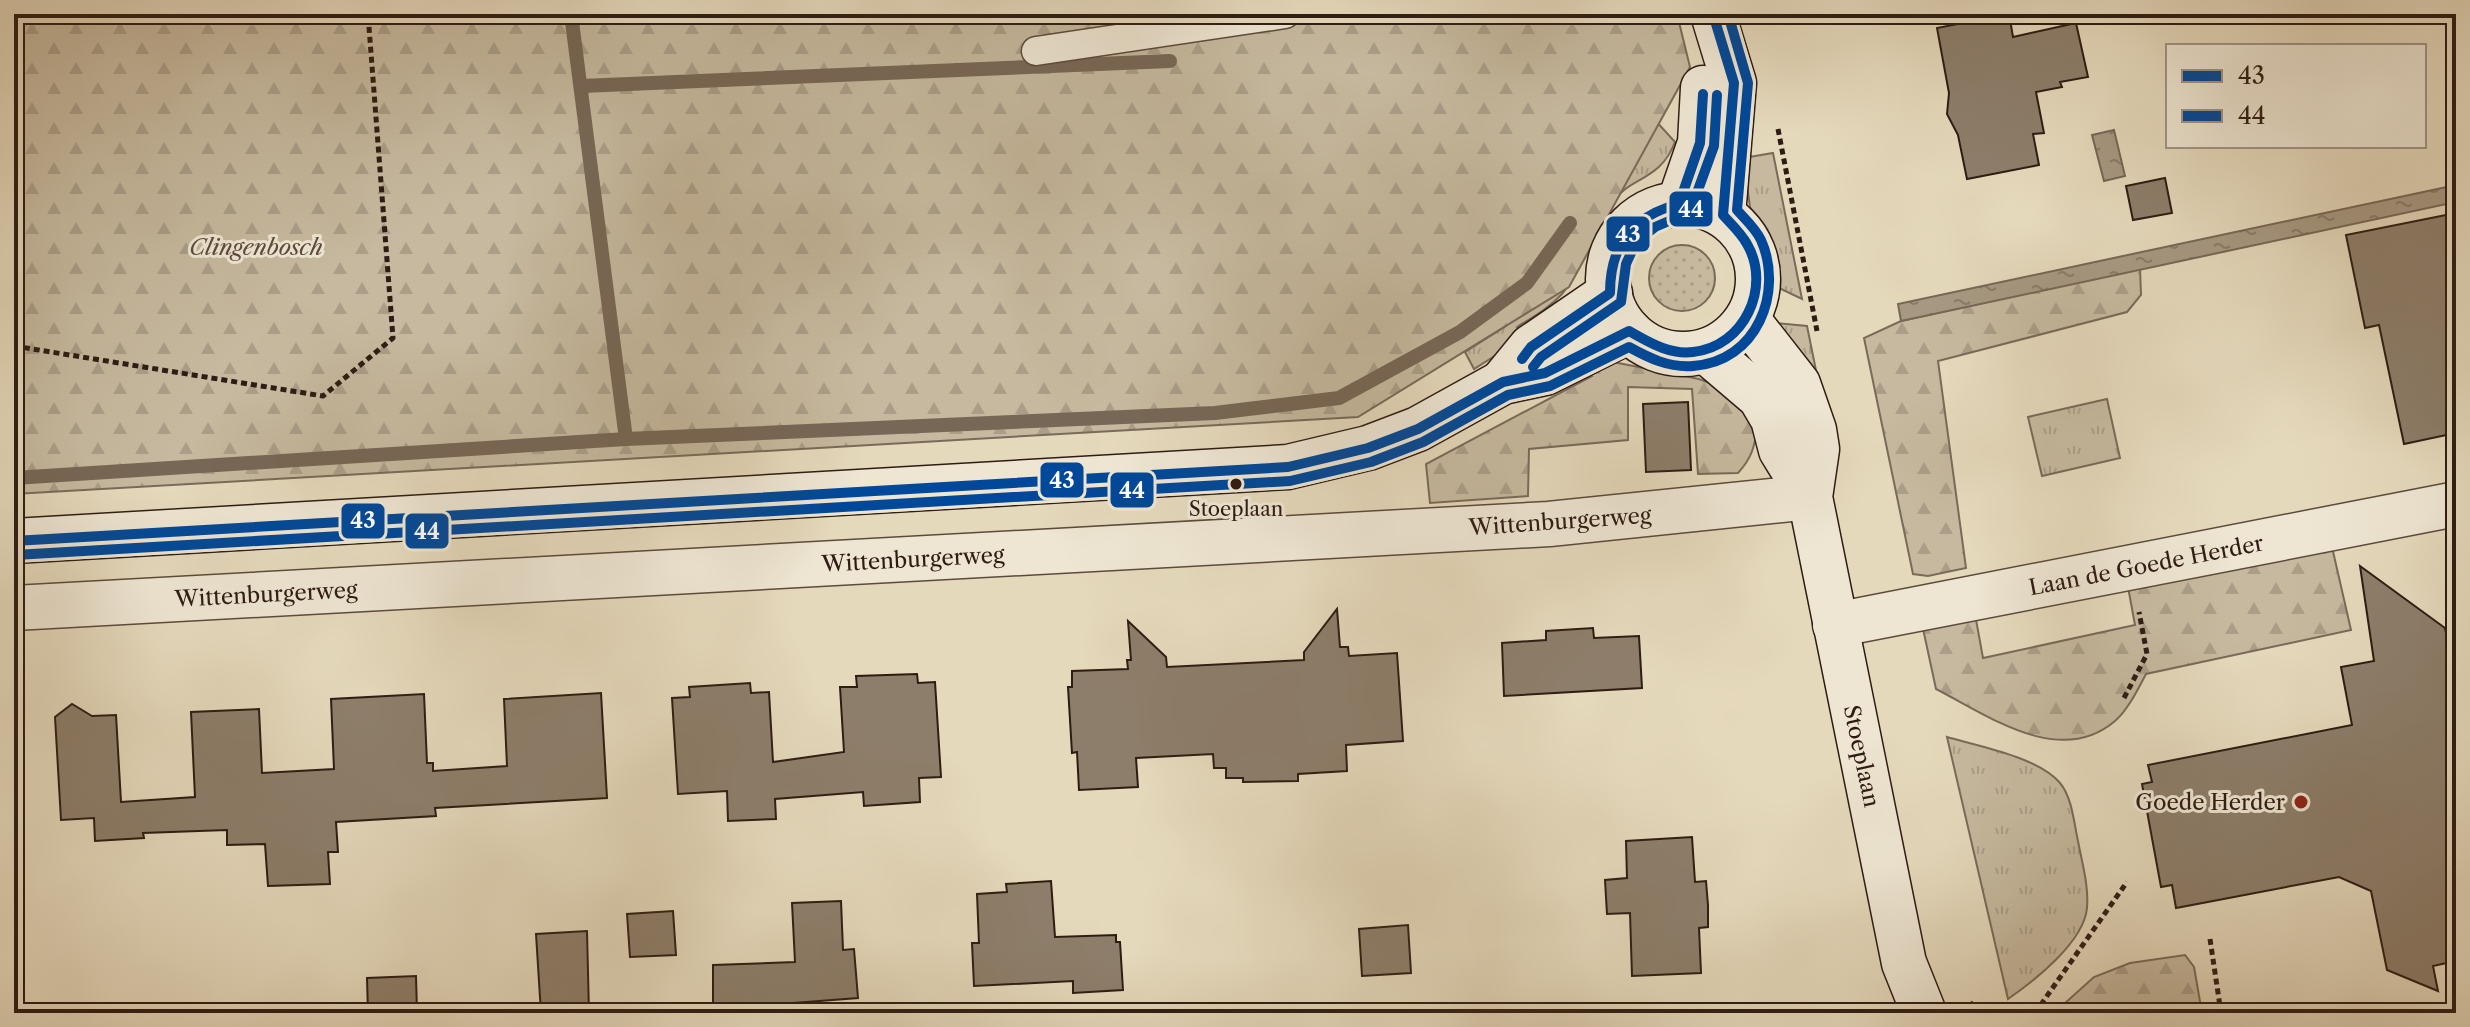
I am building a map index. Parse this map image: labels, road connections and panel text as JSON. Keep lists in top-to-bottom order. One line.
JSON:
{"streets":{"street":["Wittenburgerweg","Laan de Goede Herder","Stoeplaan"]},"crossings":[["Wittenburgerweg","Stoeplaan"],["Laan de Goede Herder","Stoeplaan"]],"parks":["Clingenbosch"],"places":["Stoeplaan","Goede Herder"],"lines":["transit line 43","transit line 44"],"legend":["43","44"]}
